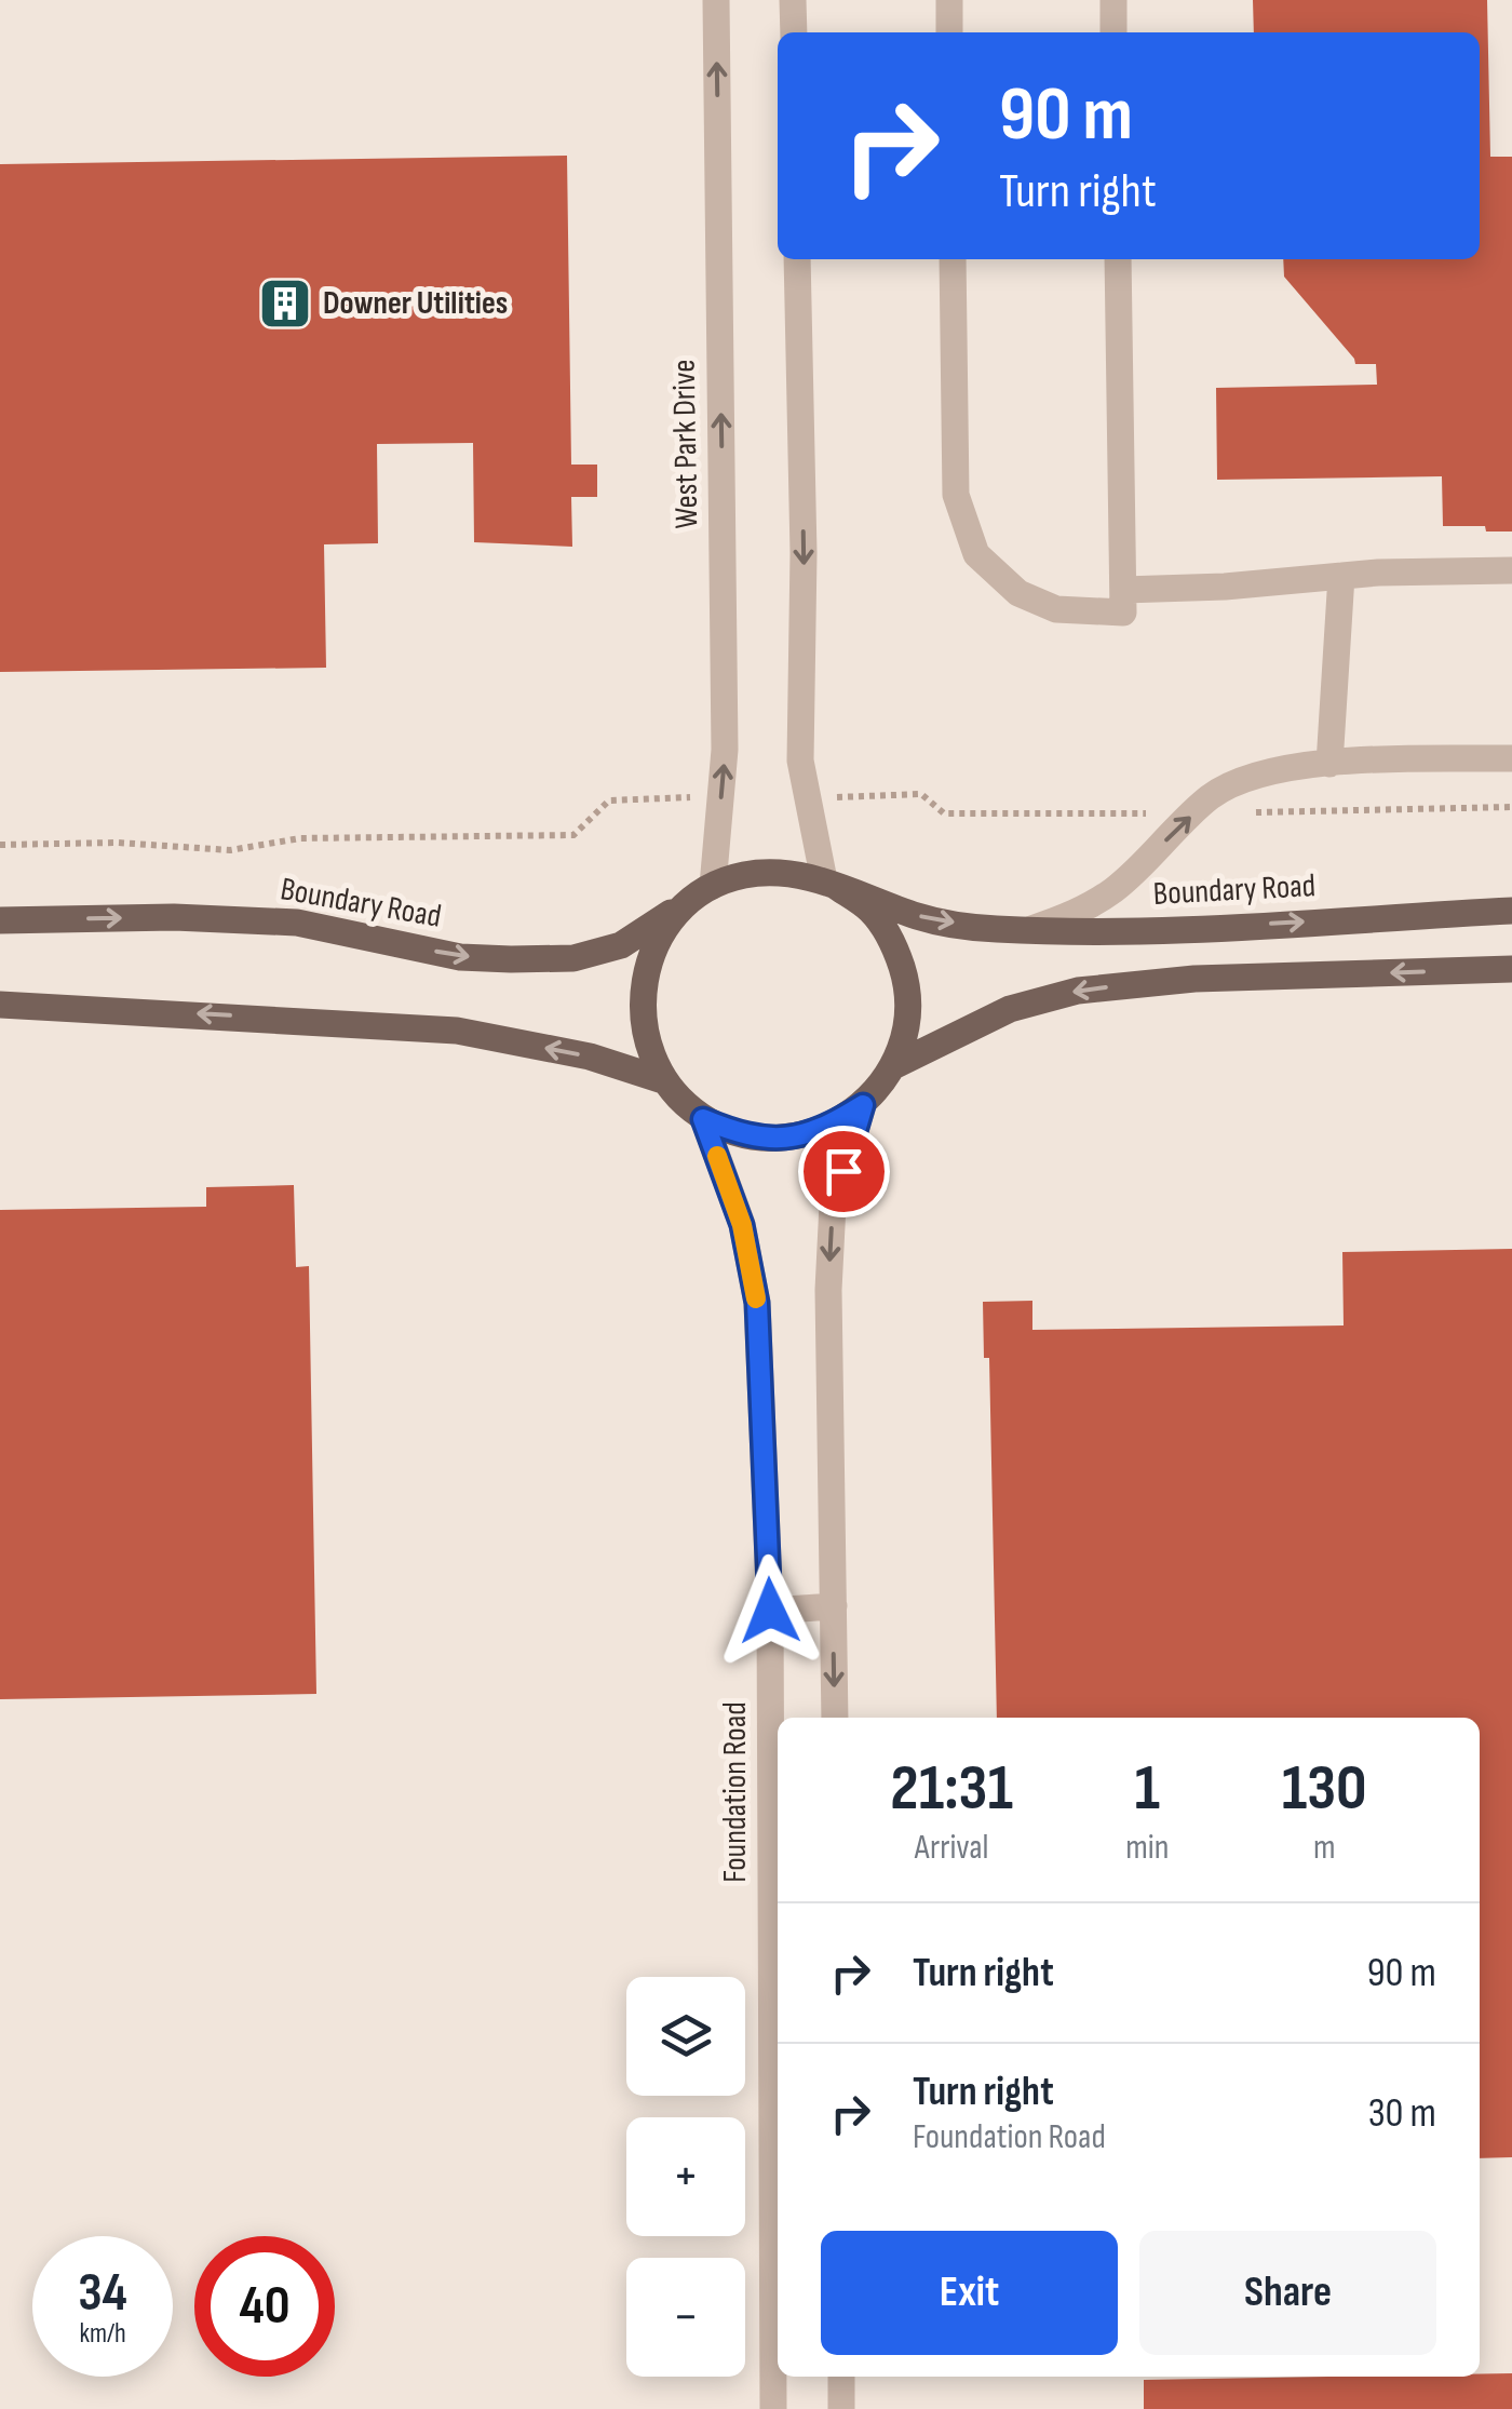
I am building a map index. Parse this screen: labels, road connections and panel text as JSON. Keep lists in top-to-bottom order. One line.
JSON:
{"streets":{"main road":["Boundary Road"],"street":["West Park Drive","Foundation Road"]},"crossings":[["West Park Drive","Boundary Road"],["West Park Drive","Foundation Road"],["Boundary Road","Foundation Road"]],"places":{"building":["Downer Utilities"]},"page":{"turn":["90 m","Turn right"],"eta":["21:31","Arrival","1","min","130","m"],"list":[{"name":"Turn right","value":"90 m"},{"name":"Turn right","note":"Foundation Road","value":"30 m"}],"map_buttons":["+","−"],"buttons":["Exit","Share"],"speed":"34 km/h","limit":"40"}}
